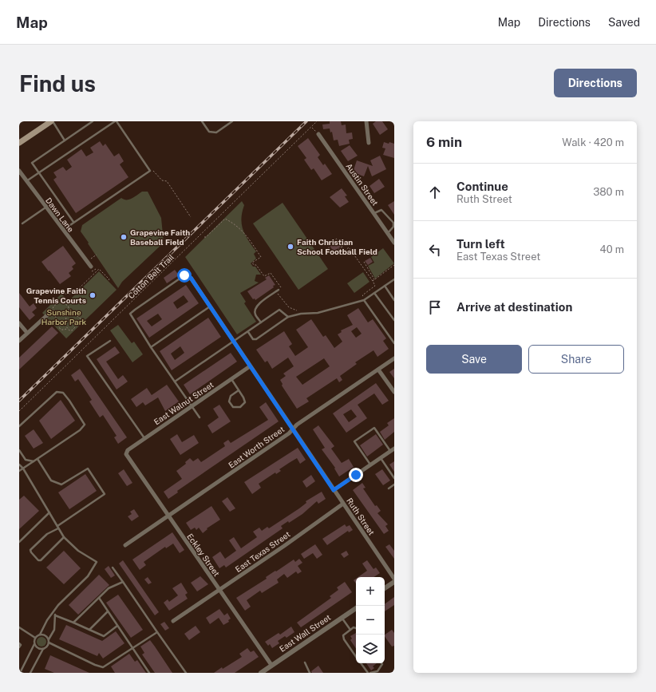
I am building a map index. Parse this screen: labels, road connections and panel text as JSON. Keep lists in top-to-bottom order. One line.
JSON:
{"streets":{"street":["Austin Street","Dawn Lane","East Walnut Street","East Worth Street","Ruth Street","East Texas Street","Eckley Street","East Wall Street"],"path":["Cotton Belt Trail"]},"crossings":[["East Walnut Street","Ruth Street"],["East Walnut Street","Eckley Street"],["East Worth Street","Ruth Street"],["East Worth Street","Eckley Street"],["Ruth Street","East Texas Street"],["East Texas Street","Eckley Street"],["Eckley Street","East Wall Street"]],"parks":["Sunshine Harbor Park"],"places":["Grapevine Faith Baseball Field","Faith Christian School Football Field","Grapevine Faith Tennis Courts"],"page":{"header":"Map","nav":["Map","Directions","Saved"],"buttons":["Directions",["Save","Share"]],"title":"Find us","heading":["6 min","Walk · 420 m"],"list":[["Continue","Ruth Street","380 m"],["Turn left","East Texas Street","40 m"],"Arrive at destination"],"map_buttons":["+","−"]}}
